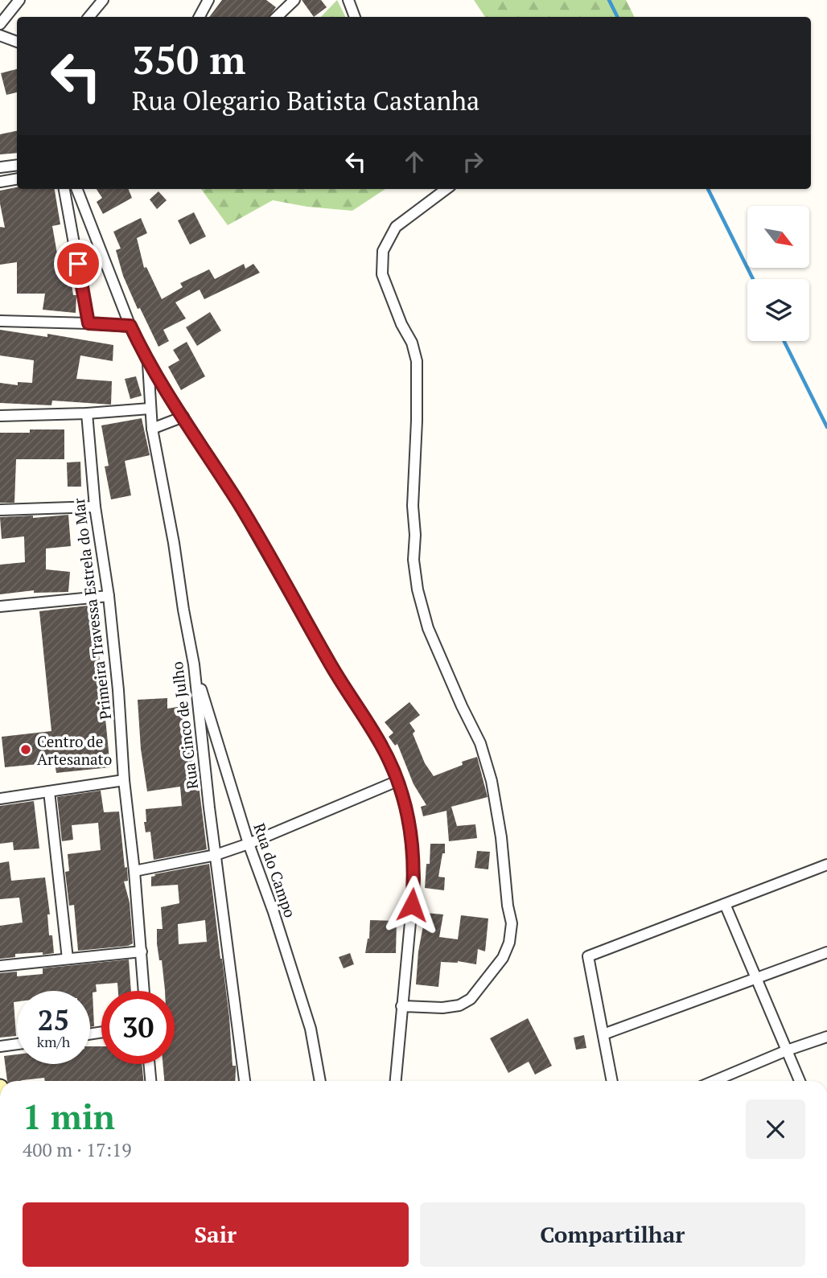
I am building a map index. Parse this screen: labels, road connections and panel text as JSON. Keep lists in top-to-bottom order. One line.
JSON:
{"streets":{"street":["Primeira Travessa Estrela do Mar","Rua Cinco de Julho","Rua do Campo"]},"crossings":[["Rua Cinco de Julho","Rua do Campo"]],"places":["Centro de Artesanato"],"north":"bottom right","page":{"turn":["350 m","Rua Olegario Batista Castanha"],"speed":"25 km/h","limit":"30","heading":["1 min","400 m · 17:19"],"buttons":["Sair","Compartilhar"]}}
